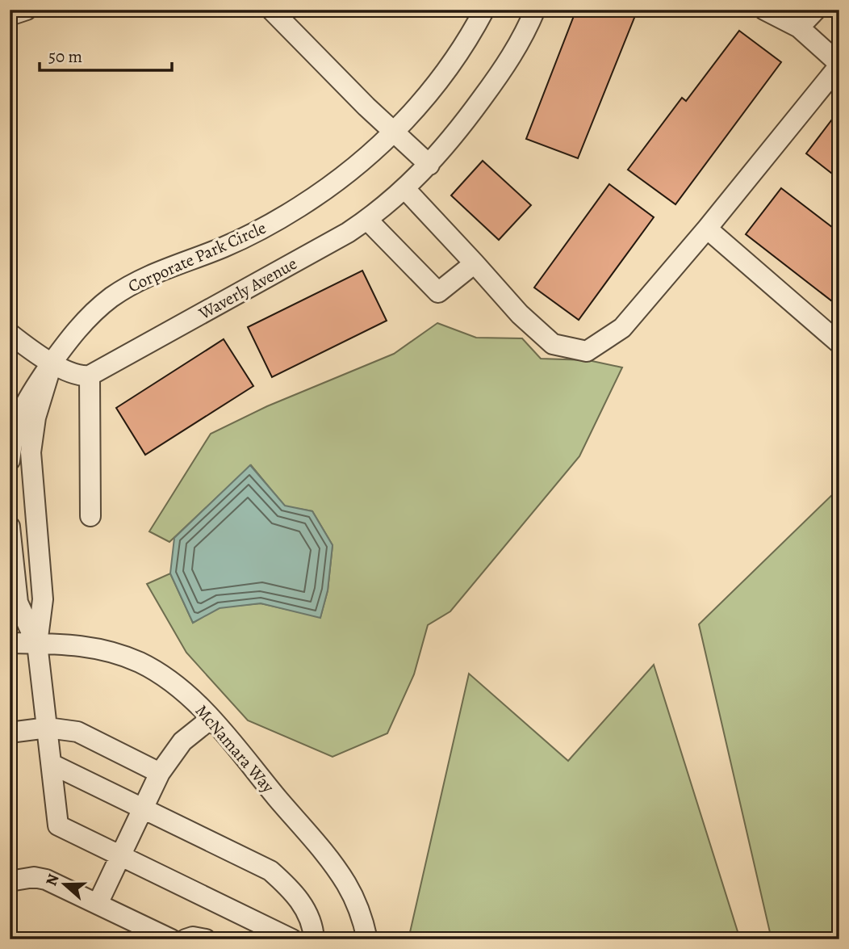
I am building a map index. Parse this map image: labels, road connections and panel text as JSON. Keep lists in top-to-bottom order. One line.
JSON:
{"streets":{"street":["Corporate Park Circle","Waverly Avenue","McNamara Way"]},"crossings":[["Corporate Park Circle","McNamara Way"]],"scale_bar":"50 m","north":"left"}
